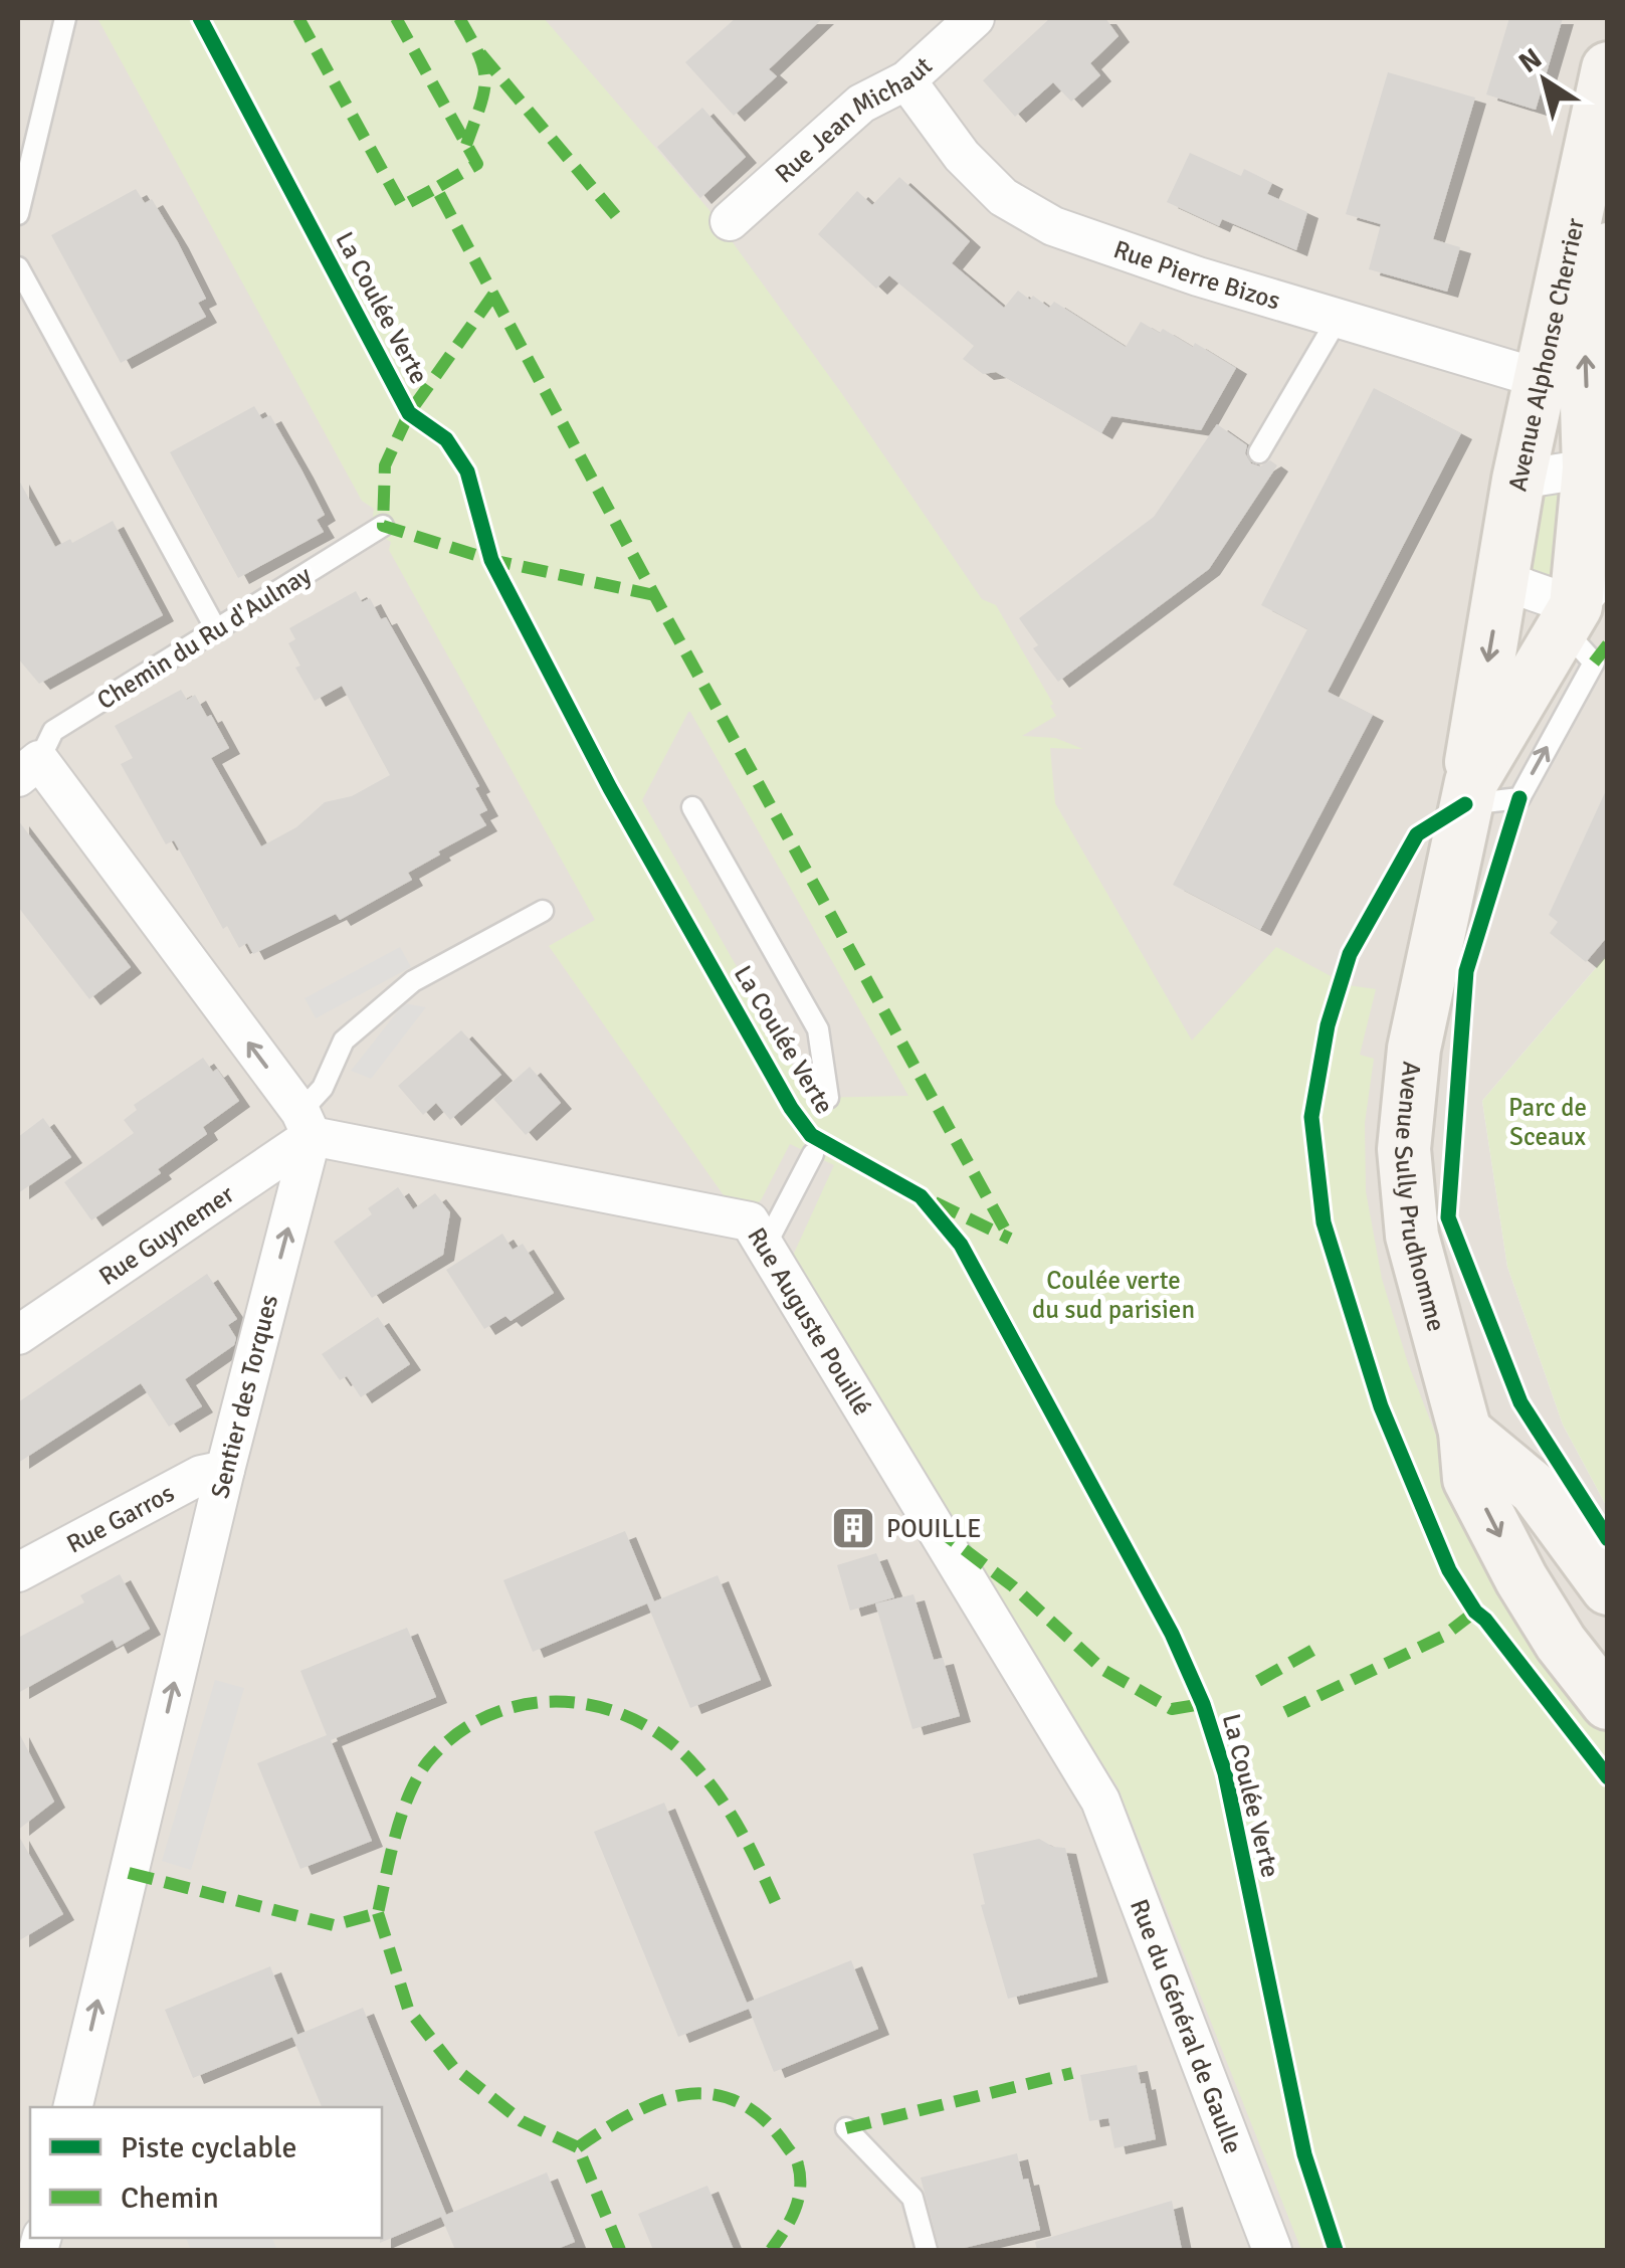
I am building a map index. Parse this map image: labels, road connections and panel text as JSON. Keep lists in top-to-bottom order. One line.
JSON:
{"streets":{"main road":["Avenue Alphonse Cherrier","Avenue Sully Prudhomme"],"street":["Rue Jean Michaut","Rue Pierre Bizos","Rue Guynemer","Rue Auguste Pouillé","Sentier des Torques","Rue Garros","Rue du Général de Gaulle"],"lane":["Chemin du Ru d'Aulnay"],"cycle path":["La Coulée Verte"]},"crossings":[["Rue Jean Michaut","Rue Pierre Bizos"],["Rue Pierre Bizos","Avenue Alphonse Cherrier"],["Avenue Alphonse Cherrier","Avenue Sully Prudhomme"],["Rue Guynemer","Rue Auguste Pouillé"],["Rue Guynemer","Sentier des Torques"],["Rue Auguste Pouillé","Sentier des Torques"],["Rue Auguste Pouillé","Rue du Général de Gaulle"],["Sentier des Torques","Rue Garros"]],"one_way":["Sentier des Torques"],"parks":["Parc de Sceaux","Coulée verte du sud parisien"],"places":{"building":["POUILLE"]},"legend":["Piste cyclable","Chemin"],"north":"top left"}
